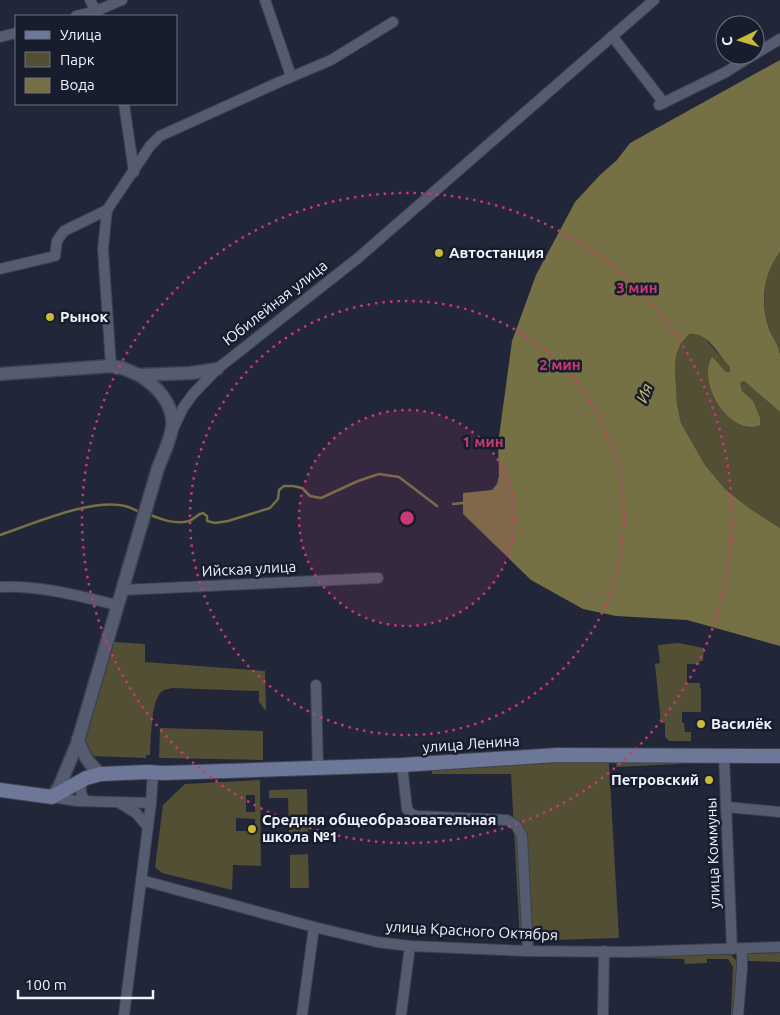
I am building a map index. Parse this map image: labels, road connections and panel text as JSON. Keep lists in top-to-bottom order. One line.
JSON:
{"streets":{"main road":["улица Ленина"],"street":["Юбилейная улица","Ийская улица","улица Коммуны","улица Красного Октября"]},"crossings":[["Юбилейная улица","Ийская улица"],["Юбилейная улица","улица Ленина"],["улица Ленина","улица Коммуны"],["улица Коммуны","улица Красного Октября"]],"water":["Ия"],"places":["Автостанция","Рынок","Василёк","Петровский","Средняя общеобразовательная школа №1"],"legend":["Улица","Парк","Вода"],"scale_bar":"100 m","north":"left","rings":["3 мин","2 мин","1 мин"]}
